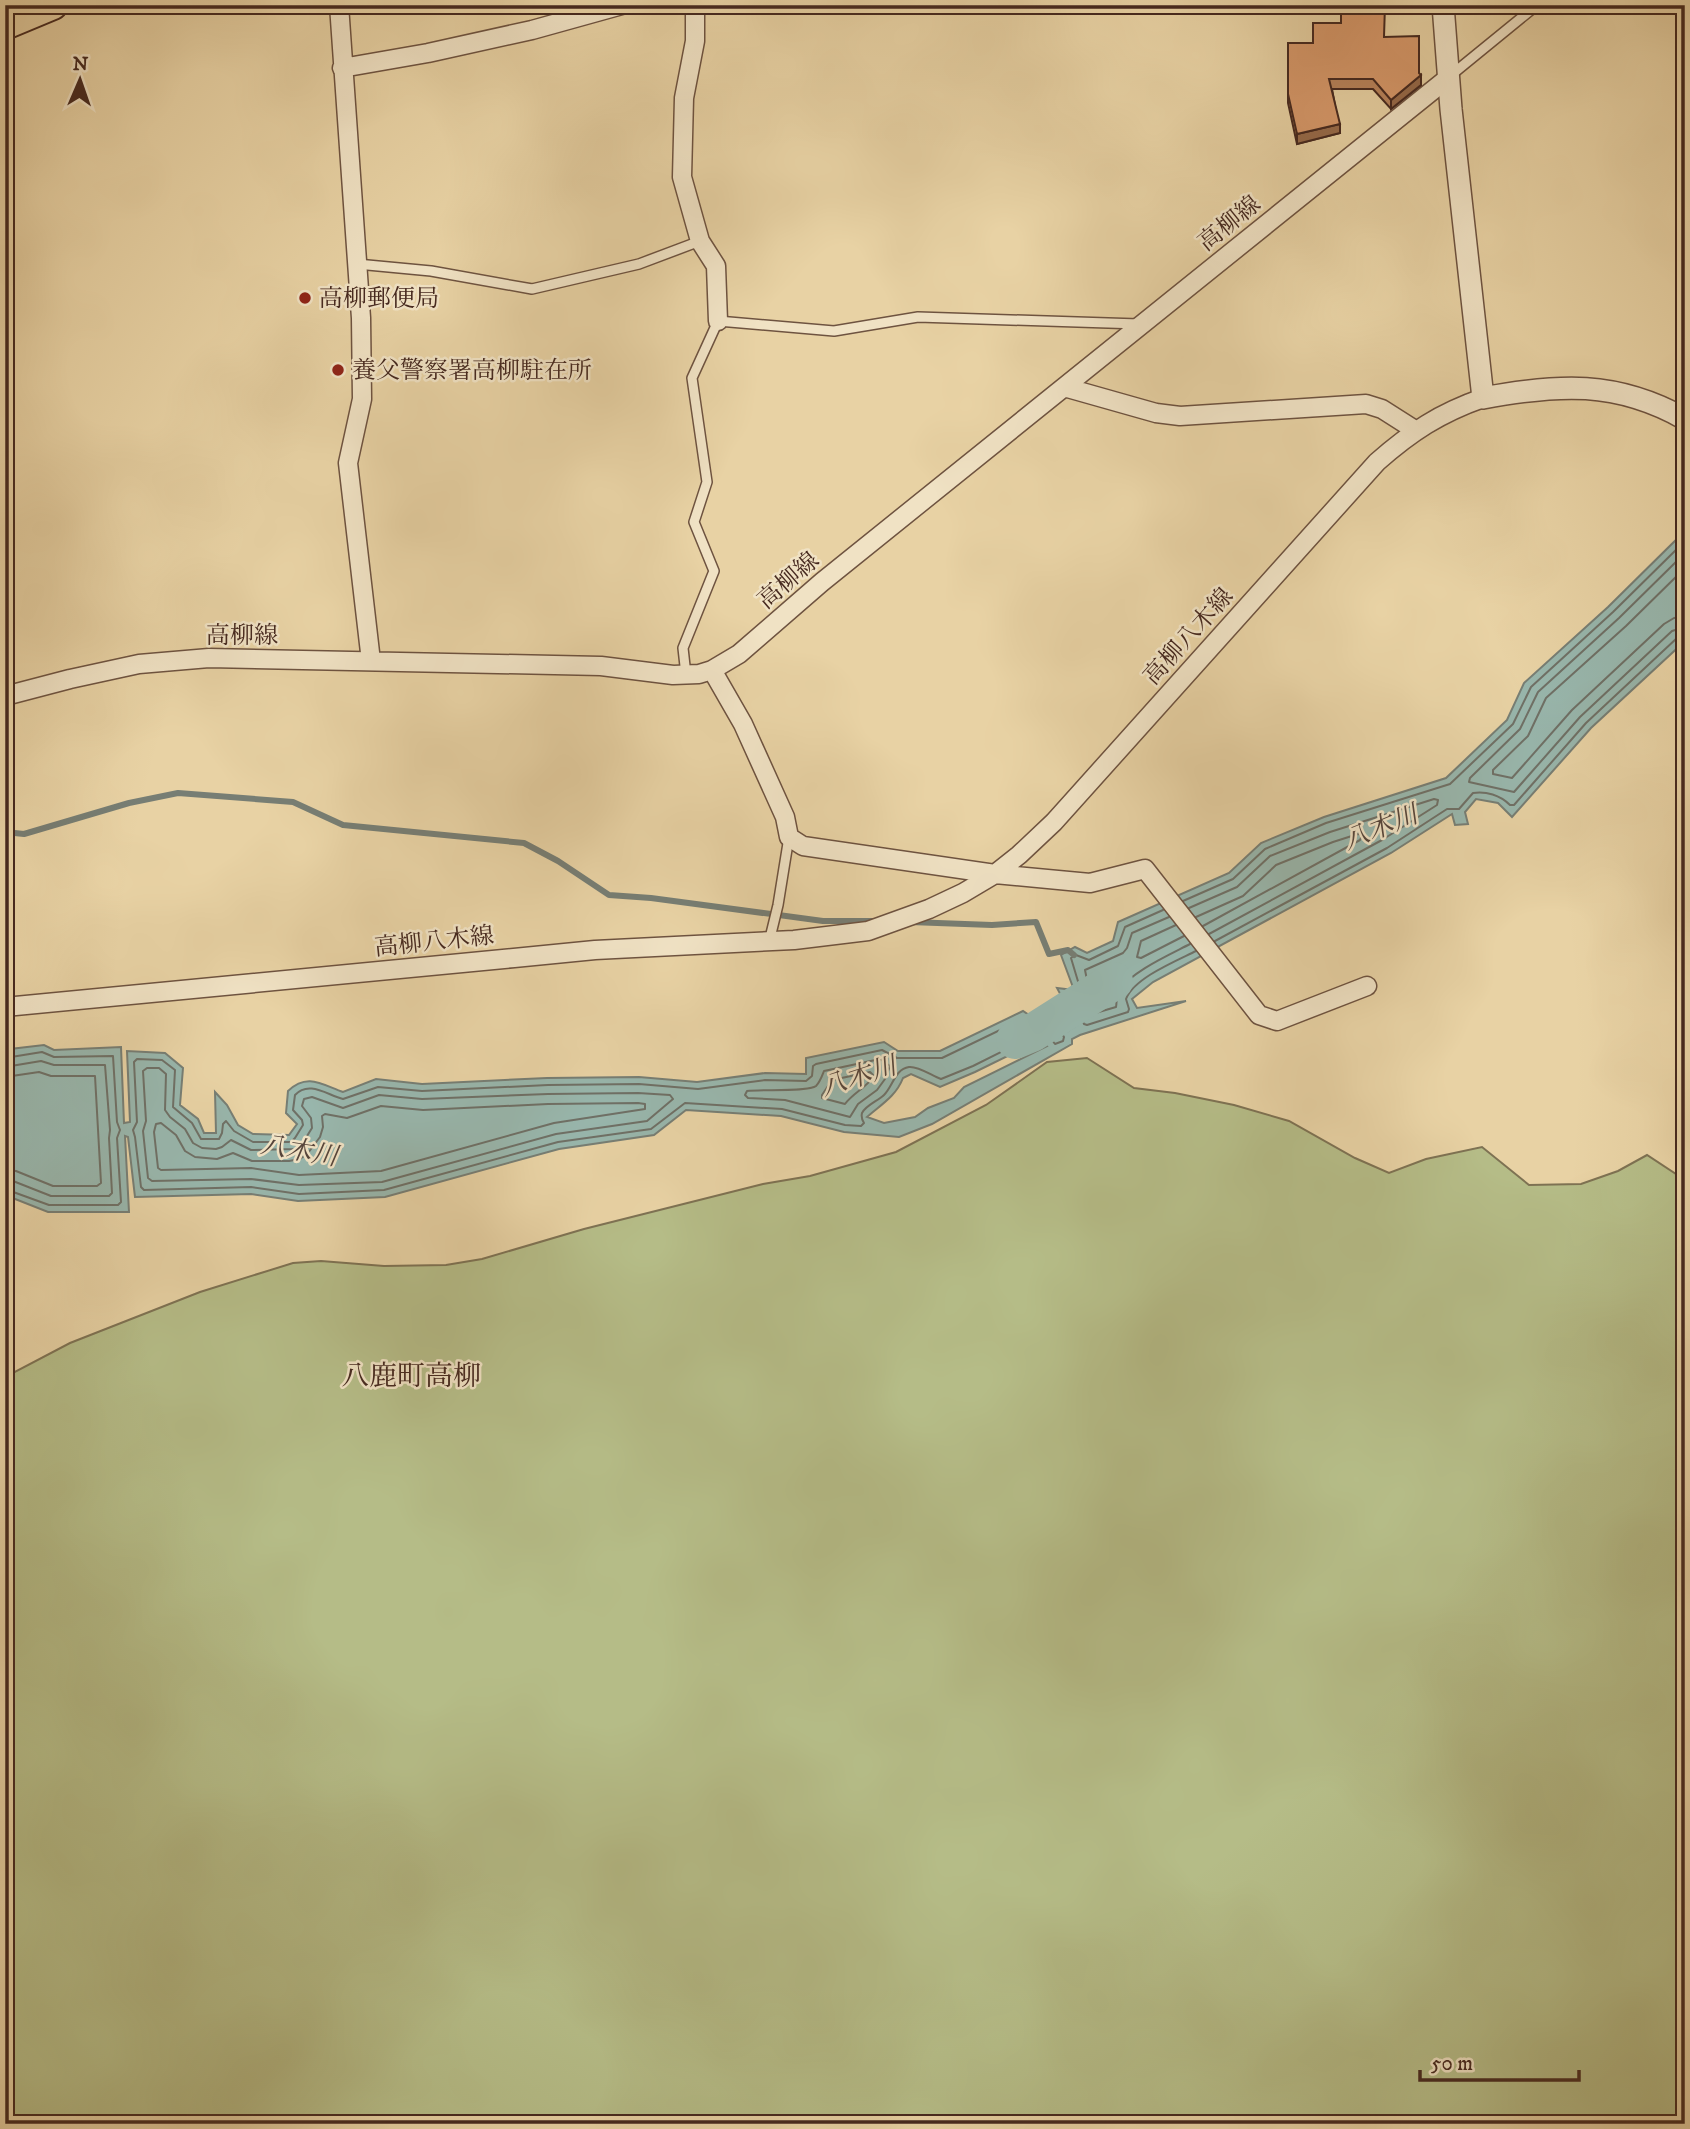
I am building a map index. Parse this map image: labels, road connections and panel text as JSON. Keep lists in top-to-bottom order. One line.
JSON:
{"streets":{"street":["高柳線","高柳八木線"]},"districts":["八鹿町高柳"],"water":["八木川"],"places":["高柳郵便局","養父警察署高柳駐在所"],"scale_bar":"50 m","north":"top"}
